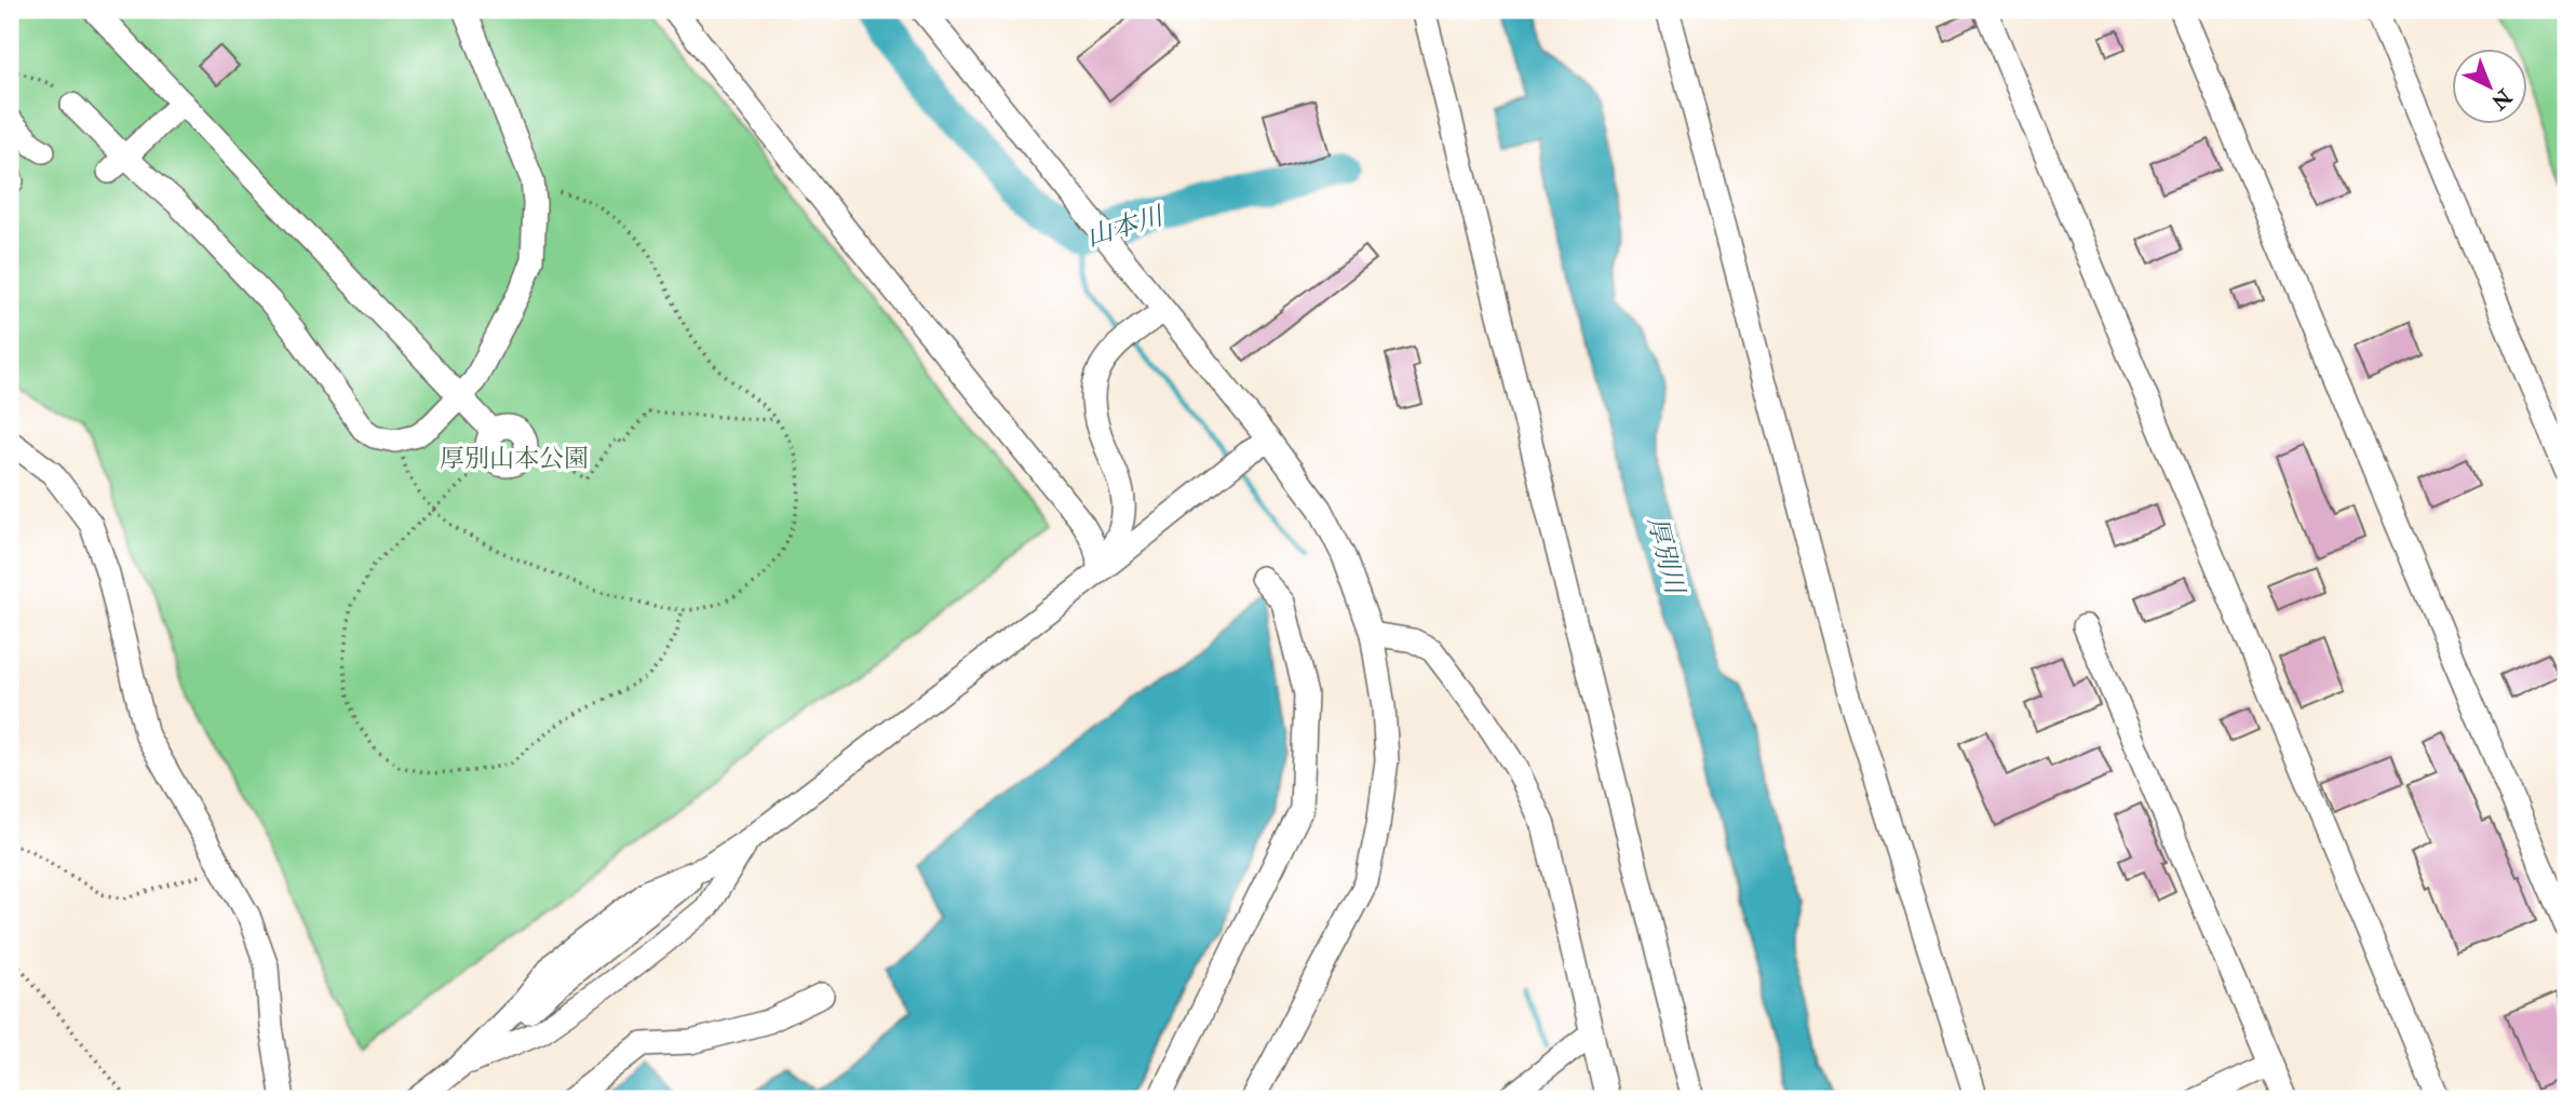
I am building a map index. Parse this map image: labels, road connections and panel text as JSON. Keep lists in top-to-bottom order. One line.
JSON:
{"water":["山本川","厚別川"],"parks":["厚別山本公園"],"north":"bottom right"}
